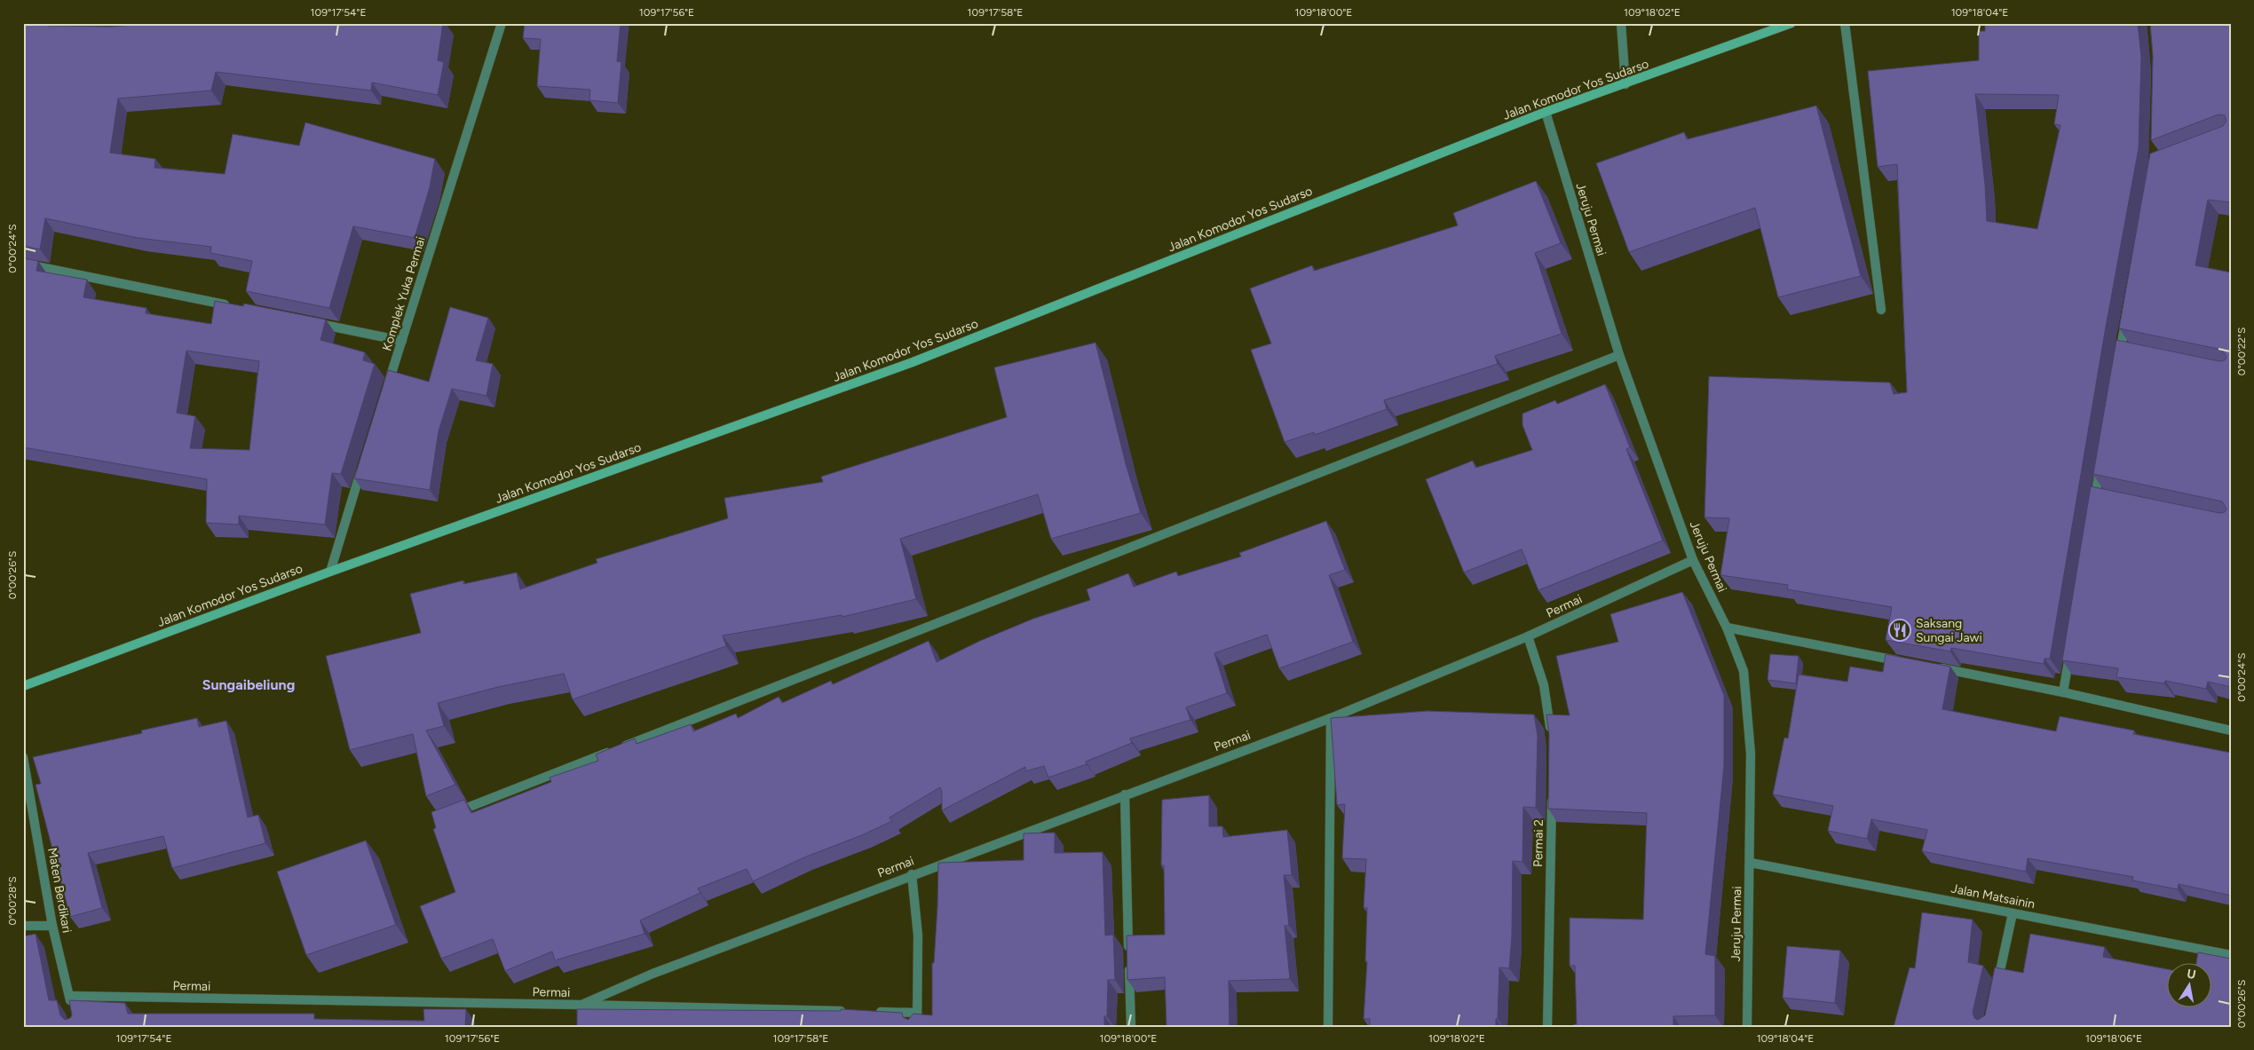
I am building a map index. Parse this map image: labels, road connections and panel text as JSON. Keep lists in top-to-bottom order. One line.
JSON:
{"streets":{"street":["Jalan Komodor Yos Sudarso","Jeruju Permai","Komplek Yuka Permai","Permai","Permai 2","Maten Berdikari","Jalan Matsainin"]},"crossings":[["Jalan Komodor Yos Sudarso","Jeruju Permai"],["Jeruju Permai","Permai"],["Jeruju Permai","Jalan Matsainin"],["Permai","Maten Berdikari"]],"districts":["Sungaibeliung"],"places":{"restaurant":["Saksang Sungai Jawi"]},"north":"top","coordinates":["109°17'54\"E","109°17'56\"E","109°17'58\"E","109°18'00\"E","109°18'02\"E","109°18'04\"E","0°00'24\"S","0°00'22\"S","0°00'26\"S","0°00'28\"S","109°18'06\"E"]}
